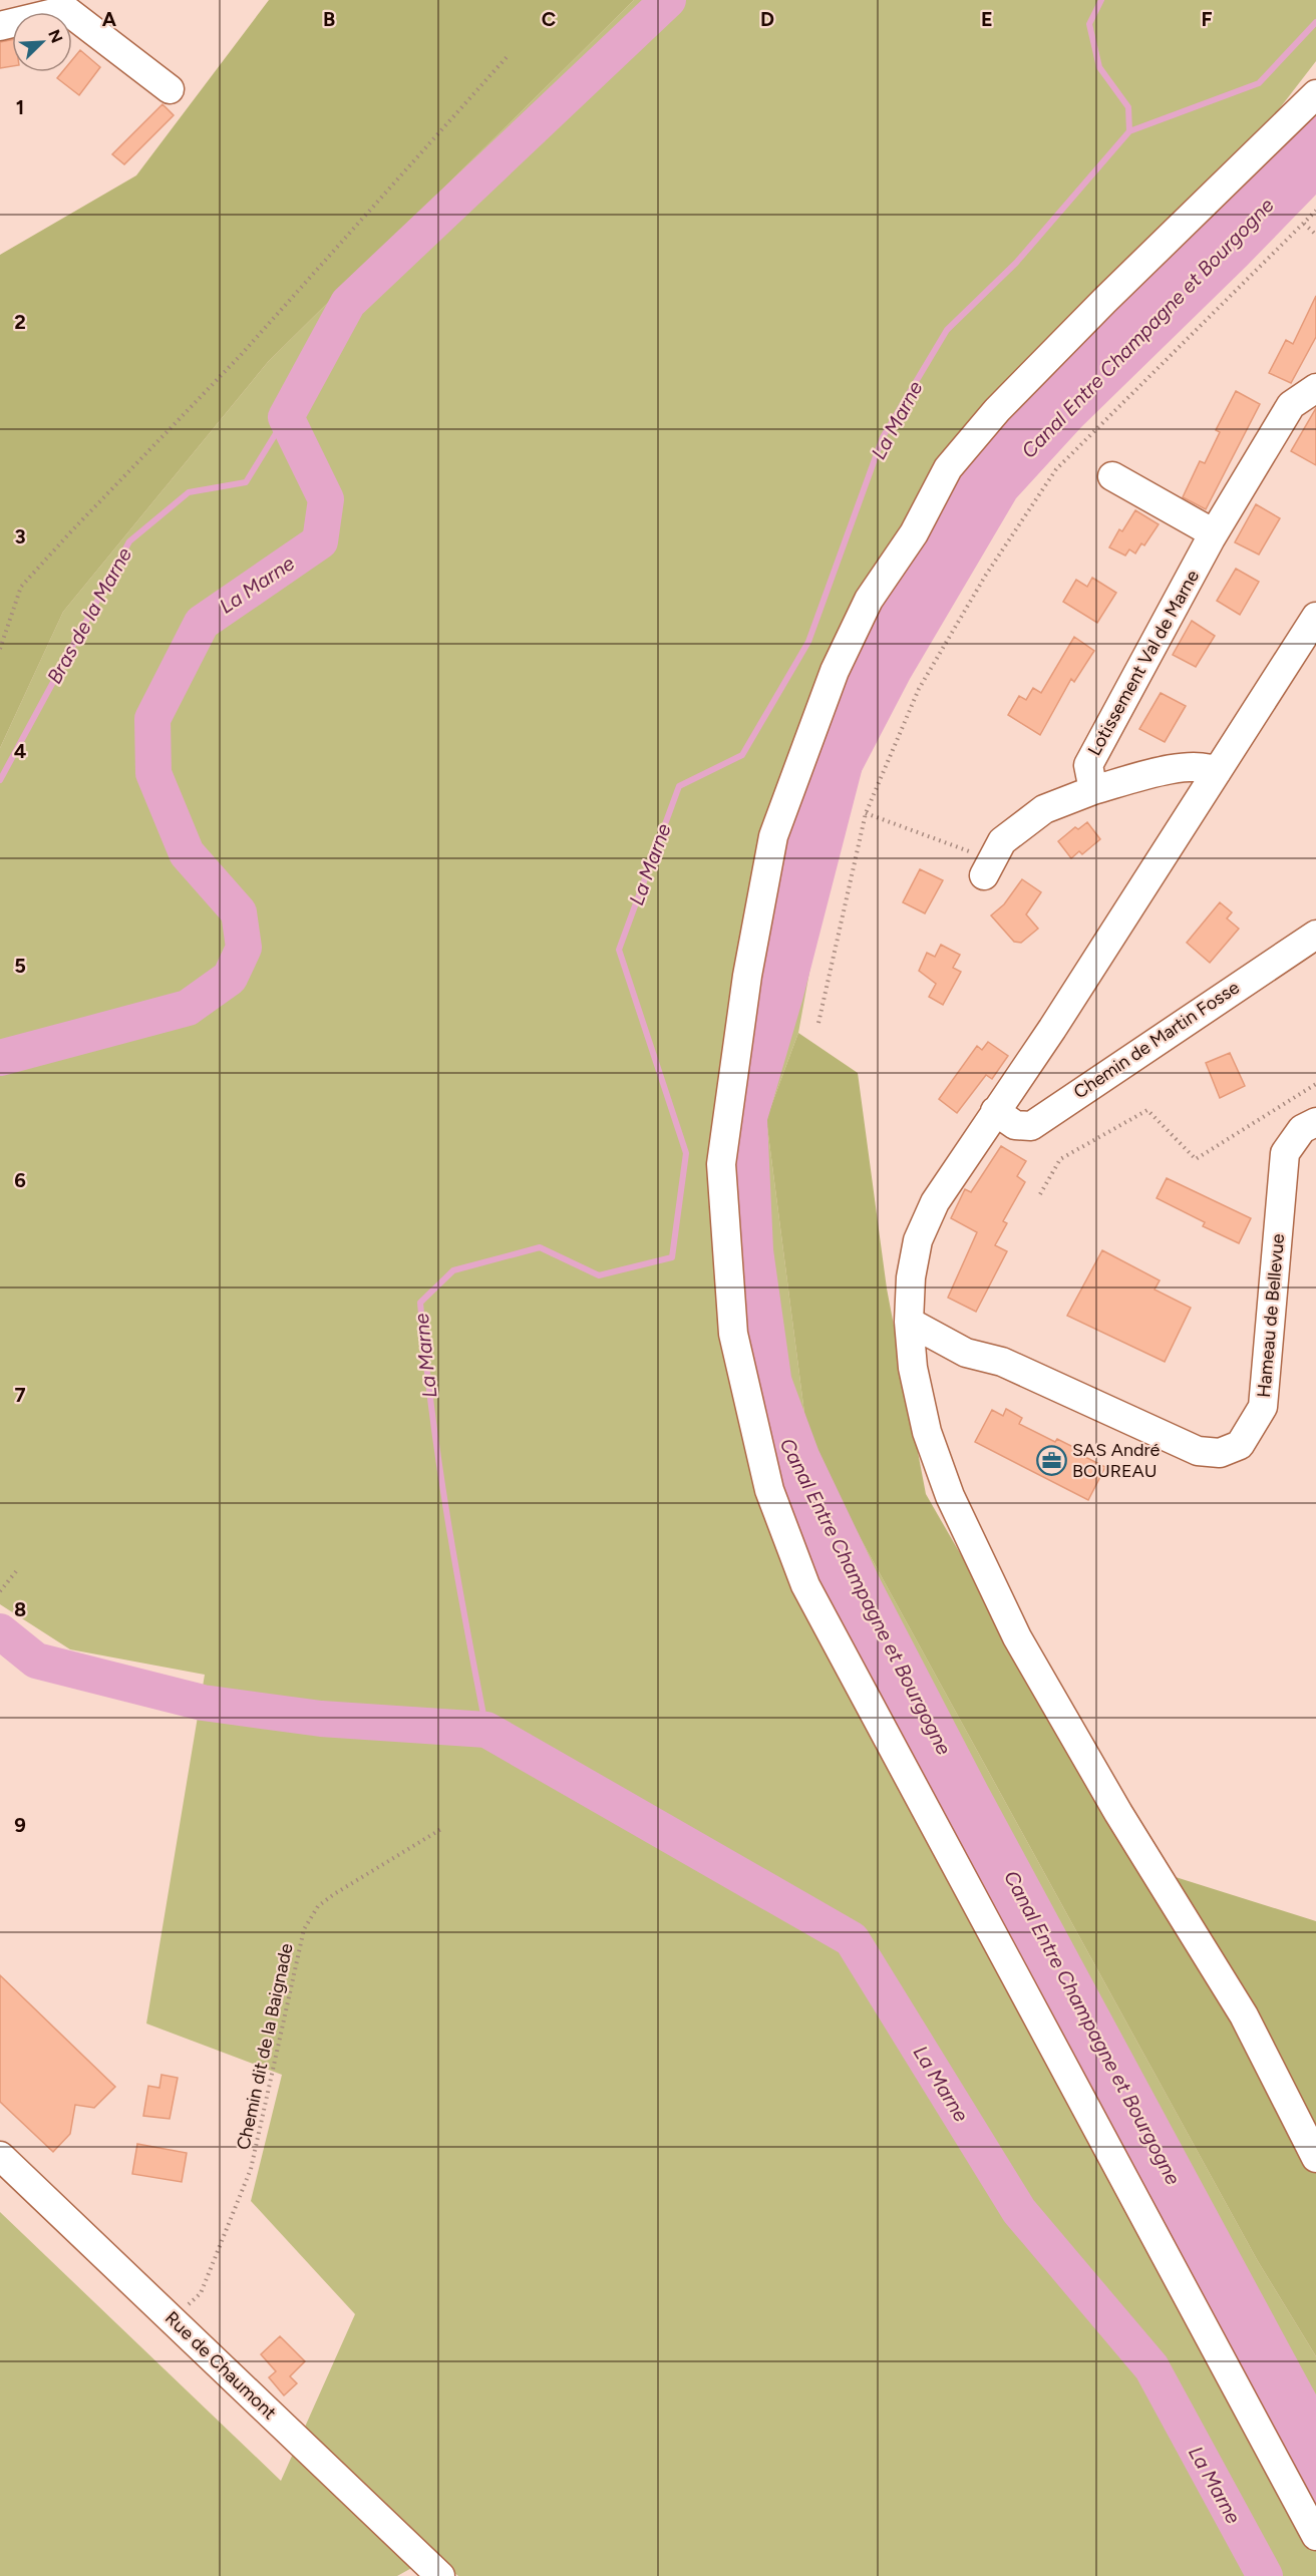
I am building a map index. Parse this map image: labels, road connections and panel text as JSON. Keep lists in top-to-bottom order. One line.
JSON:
{"streets":{"street":["Lotissement Val de Marne","Chemin de Martin Fosse","Hameau de Bellevue","Rue de Chaumont"],"path":["Chemin dit de la Baignade"]},"crossings":[["Chemin dit de la Baignade","Rue de Chaumont"]],"water":["Canal Entre Champagne et Bourgogne","La Marne","Bras de la Marne"],"places":{"office":["SAS André BOUREAU"]},"north":"top right","grid":{"columns":["A","B","C","D","E","F"],"rows":["1","2","3","4","5","6","7","8","9"]}}
